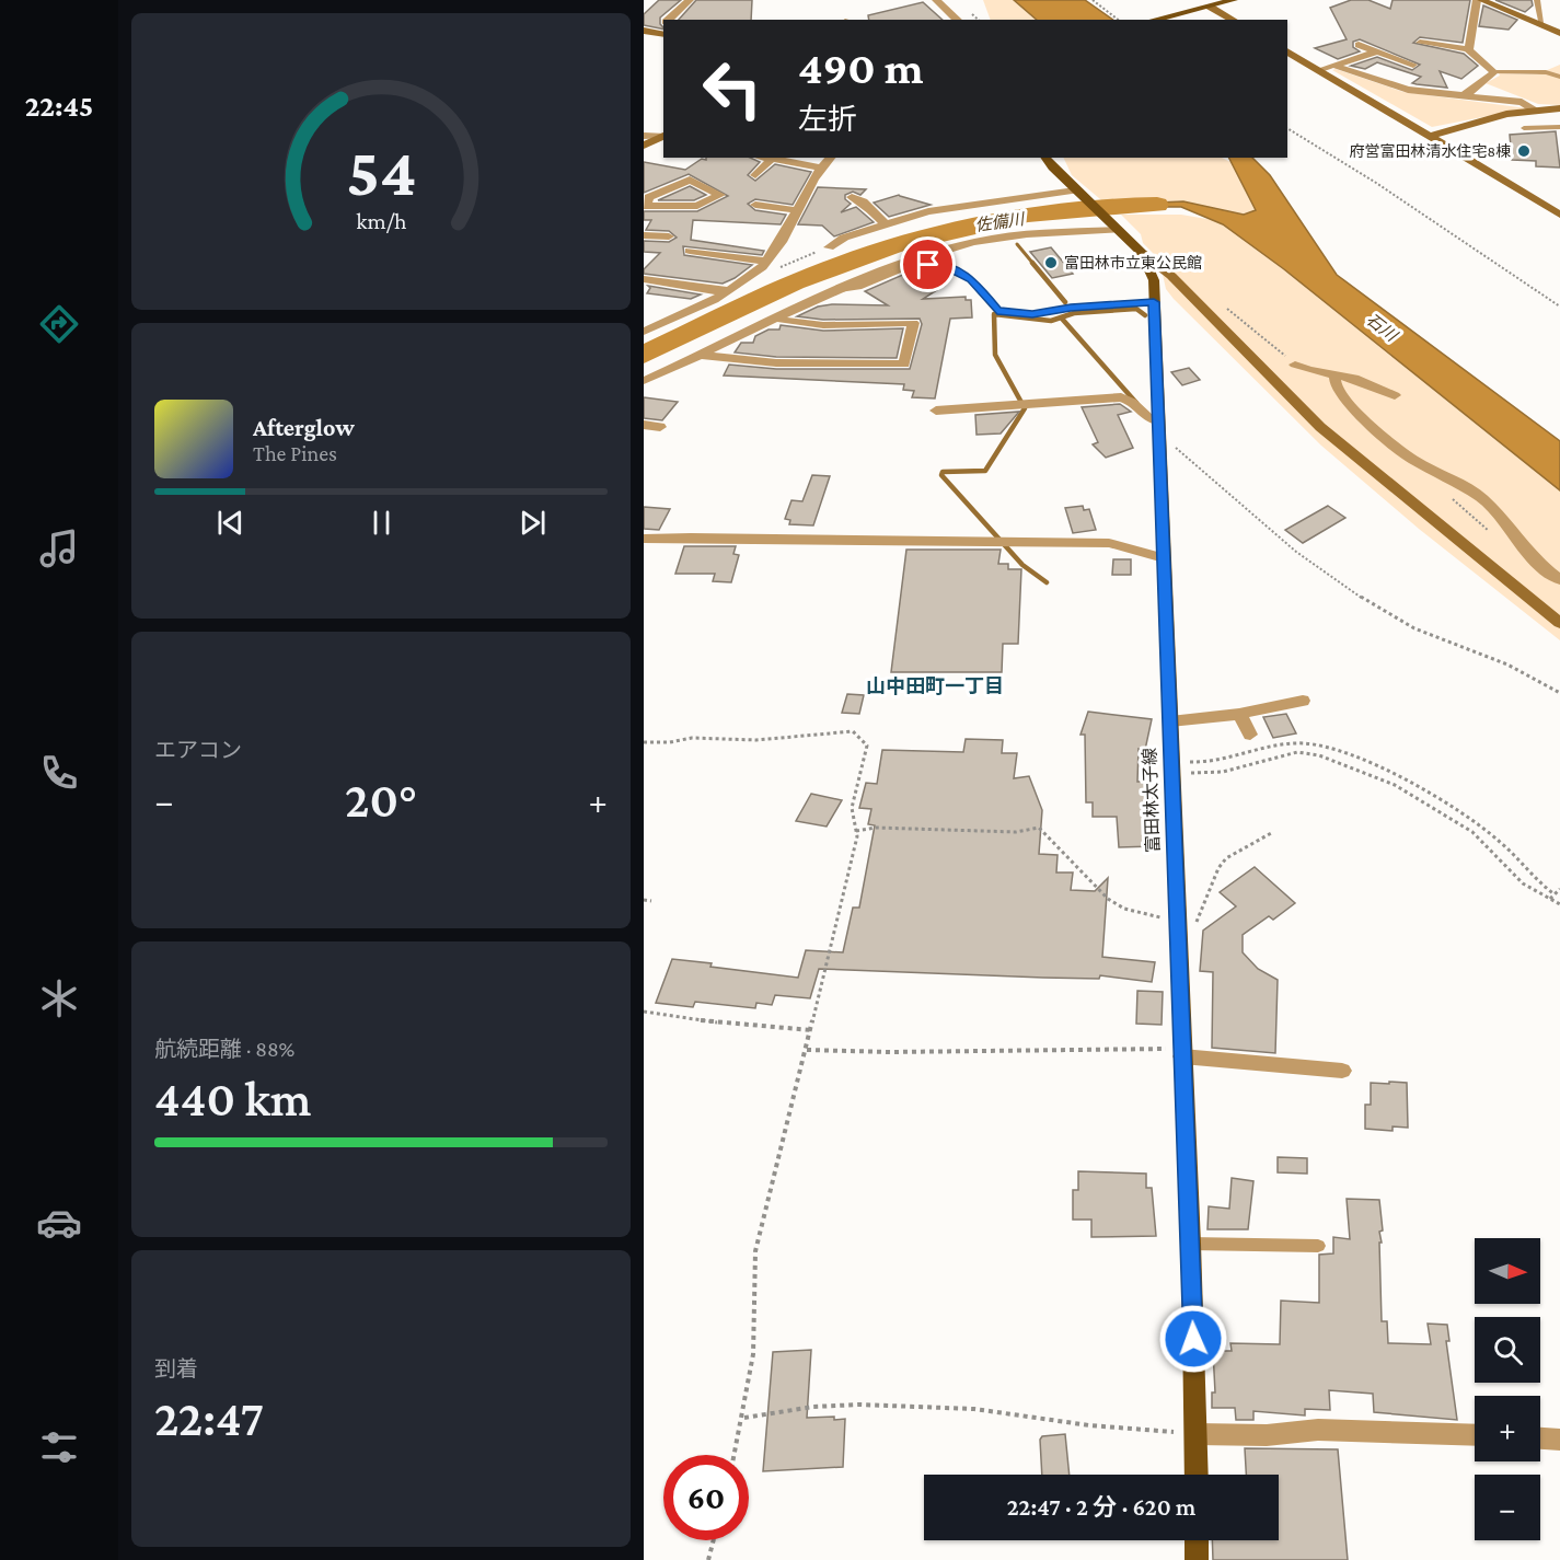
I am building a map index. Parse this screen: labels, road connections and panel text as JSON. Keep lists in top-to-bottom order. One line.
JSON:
{"streets":{"main road":["富田林太子線"]},"districts":["山中田町一丁目"],"water":["佐備川","石川"],"places":["府営富田林清水住宅8棟","富田林市立東公民館"],"north":"right","page":{"tabs":"22:45","turn":["490 m","左折"],"song":["Afterglow","The Pines"],"tile":["エアコン",["航続距離 · 88%","440 km"],["到着","22:47"]],"heat":["−","20°","+"],"map_buttons":["+","−"],"limit":"60","trip":"22:47 · 2 分 · 620 m","gauge":["54","km/h"]}}
